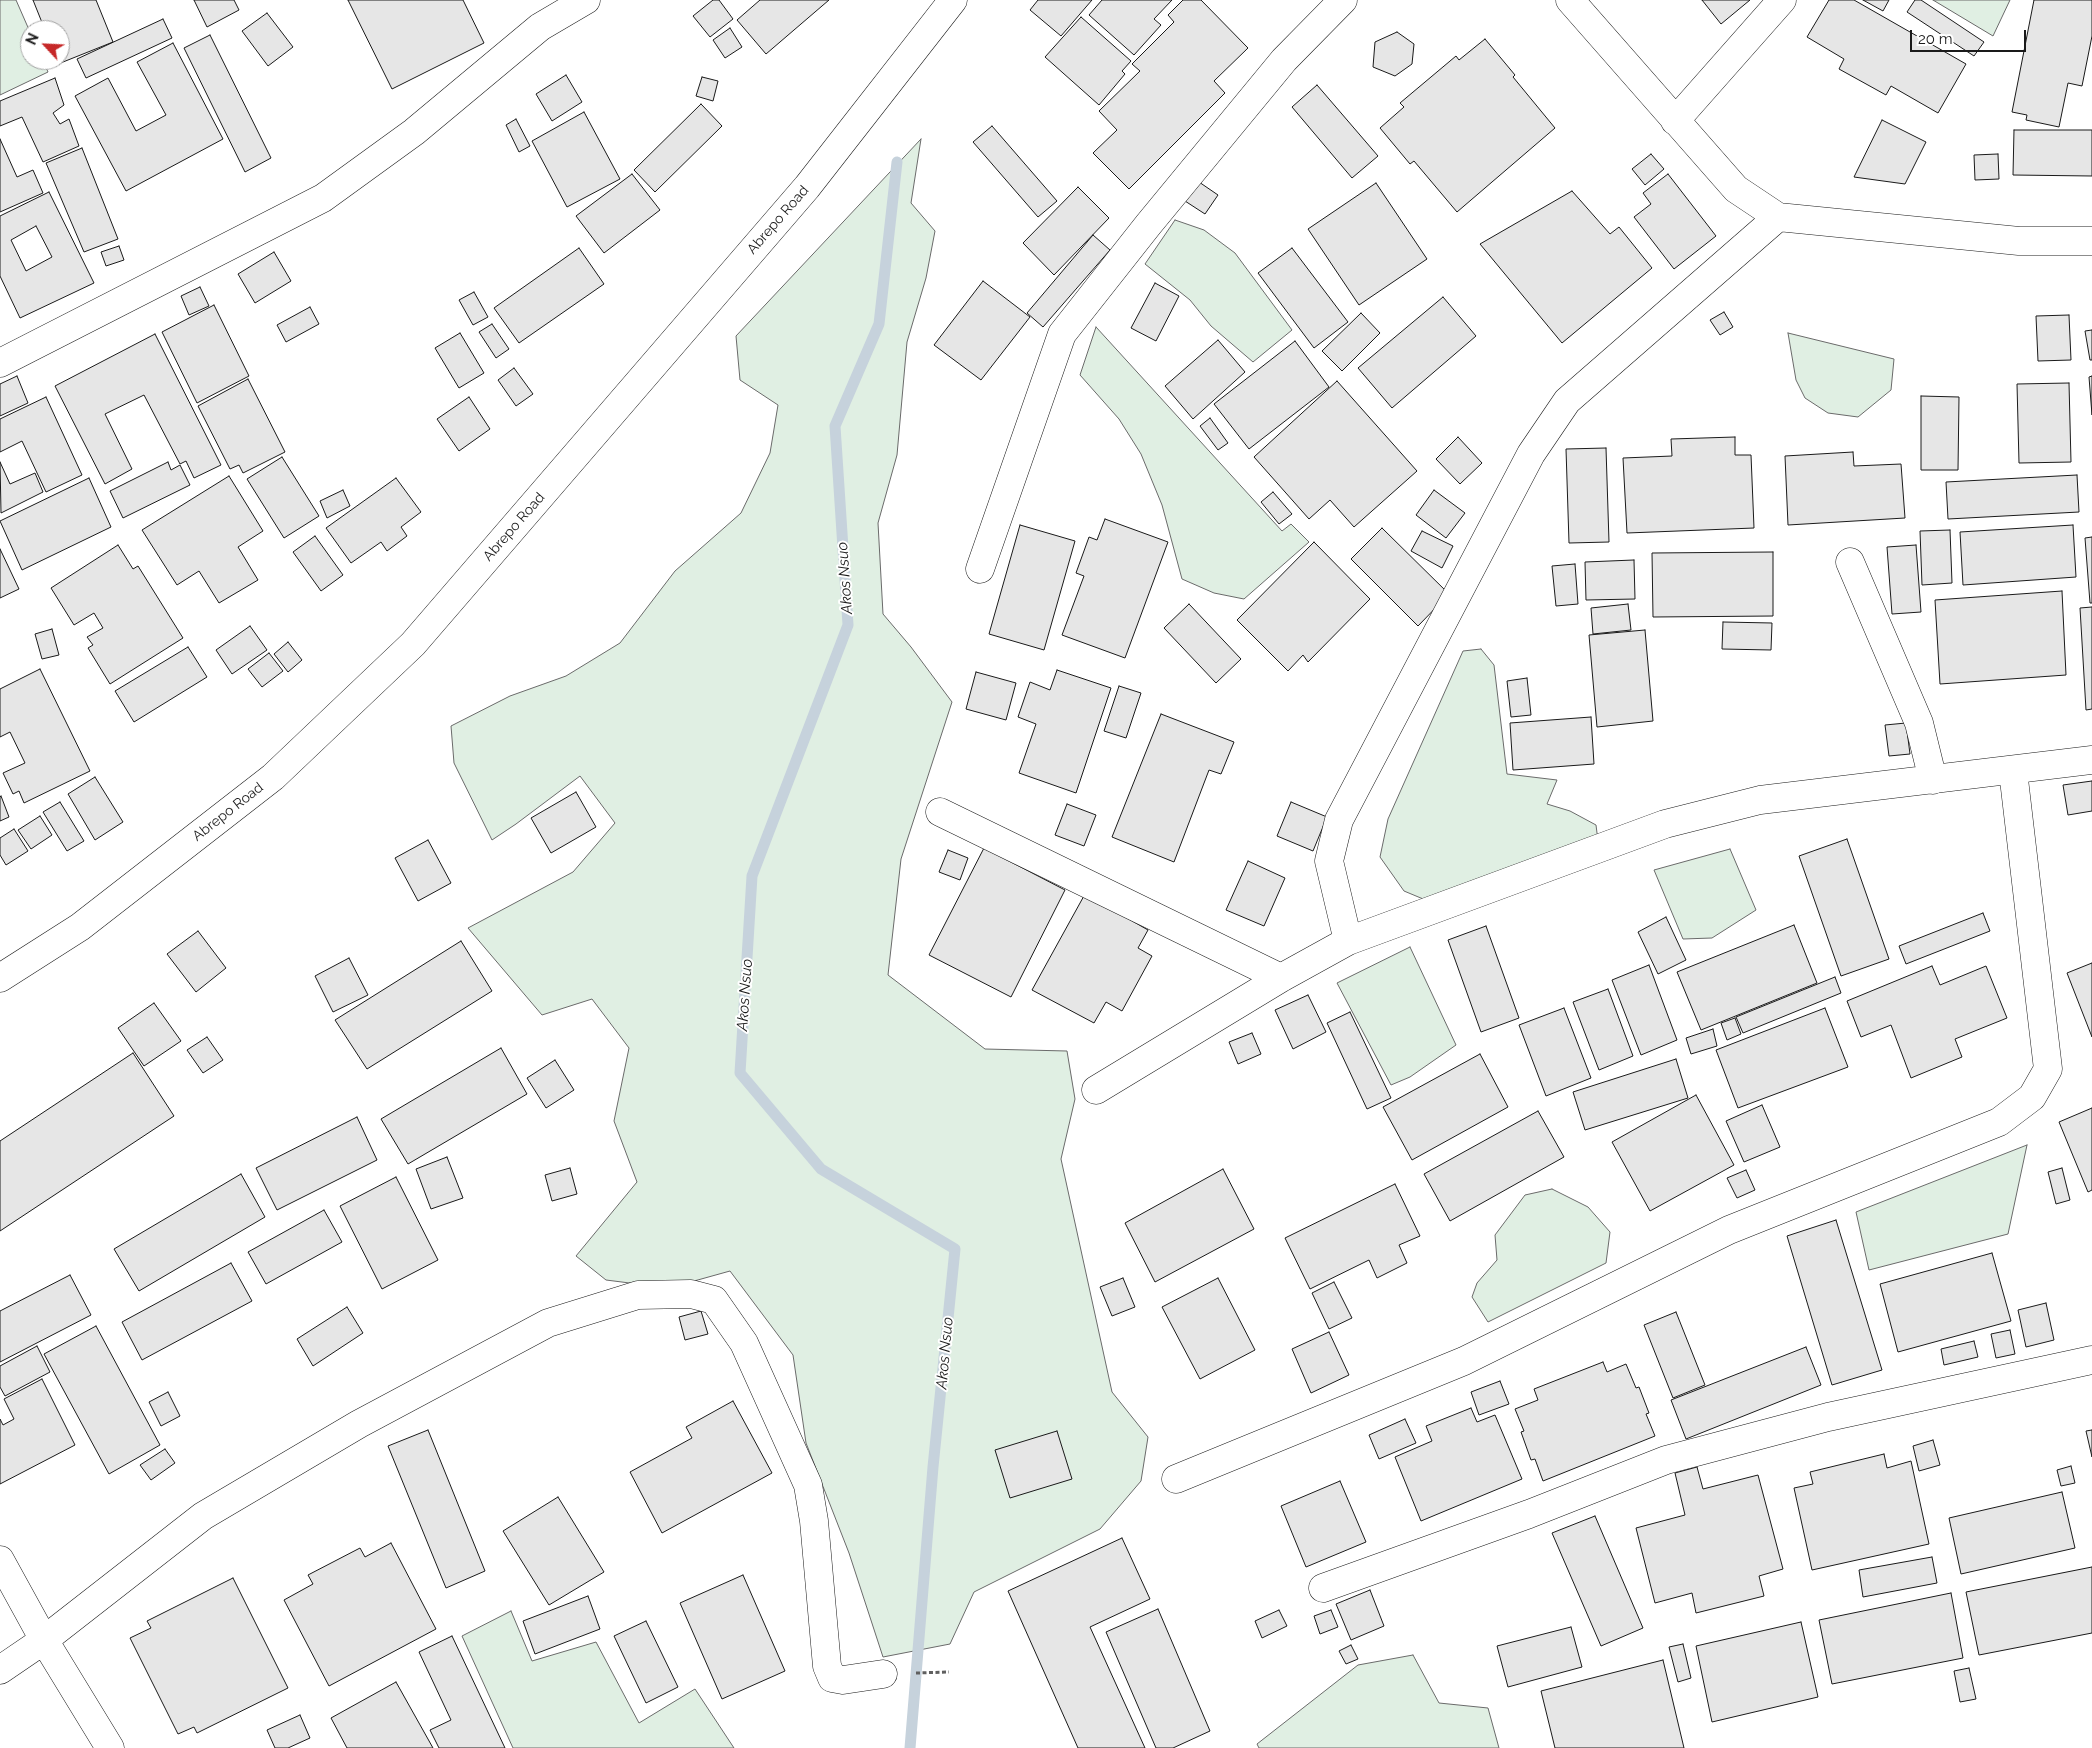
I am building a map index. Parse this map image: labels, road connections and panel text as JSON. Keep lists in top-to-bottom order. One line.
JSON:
{"streets":{"street":["Abrepo Road"]},"water":["Akos Nsuo"],"scale_bar":"20 m","north":"top left"}
